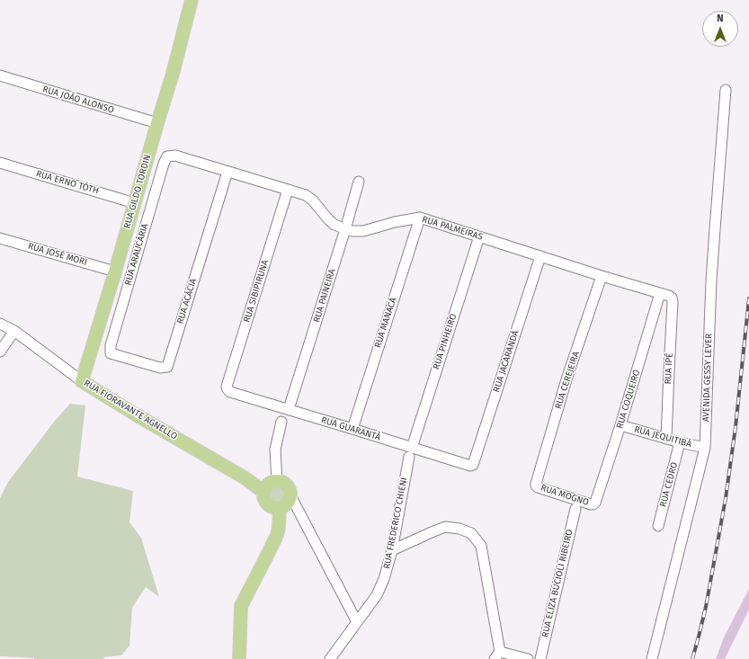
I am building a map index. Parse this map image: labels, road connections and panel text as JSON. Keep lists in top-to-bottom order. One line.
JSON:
{"streets":{"main road":["RUA GILDO TORDIN","RUA FIORAVANTE AGNELLO"],"street":["RUA JOÃO ALONSO","RUA ERNO TÓTH","RUA PALMEIRAS","RUA JOSÉ MORI","RUA ARAUCÁRIA","RUA SIBIPIRUNA","RUA PAINEIRA","RUA ACÁCIA","RUA MANACÁ","RUA PINHEIRO","RUA JACARANDÁ","RUA IPÊ","AVENIDA GESSY LEVER","RUA CEREJEIRA","RUA COQUEIRO","RUA GUARANTÃ","RUA JEQUITIBÁ","RUA CEDRO","RUA MOGNO","RUA FREDERICO CHIENI","RUA ELIZA BUCIOLI RIBEIRO"]},"crossings":[["RUA JOÃO ALONSO","RUA GILDO TORDIN"],["RUA ERNO TÓTH","RUA GILDO TORDIN"],["RUA GILDO TORDIN","RUA JOSÉ MORI"],["RUA GILDO TORDIN","RUA FIORAVANTE AGNELLO"],["RUA PALMEIRAS","RUA ARAUCÁRIA"],["RUA PALMEIRAS","RUA SIBIPIRUNA"],["RUA PALMEIRAS","RUA PAINEIRA"],["RUA PALMEIRAS","RUA ACÁCIA"],["RUA PALMEIRAS","RUA MANACÁ"],["RUA PALMEIRAS","RUA PINHEIRO"],["RUA PALMEIRAS","RUA JACARANDÁ"],["RUA PALMEIRAS","RUA IPÊ"],["RUA PALMEIRAS","RUA CEREJEIRA"],["RUA PALMEIRAS","RUA COQUEIRO"],["RUA ARAUCÁRIA","RUA ACÁCIA"],["RUA SIBIPIRUNA","RUA GUARANTÃ"],["RUA PAINEIRA","RUA GUARANTÃ"],["RUA MANACÁ","RUA GUARANTÃ"],["RUA PINHEIRO","RUA GUARANTÃ"],["RUA PINHEIRO","RUA FREDERICO CHIENI"],["RUA JACARANDÁ","RUA GUARANTÃ"],["RUA IPÊ","RUA JEQUITIBÁ"],["AVENIDA GESSY LEVER","RUA JEQUITIBÁ"],["RUA CEREJEIRA","RUA MOGNO"],["RUA COQUEIRO","RUA JEQUITIBÁ"],["RUA COQUEIRO","RUA MOGNO"],["RUA GUARANTÃ","RUA FREDERICO CHIENI"],["RUA JEQUITIBÁ","RUA CEDRO"]],"north":"top"}
